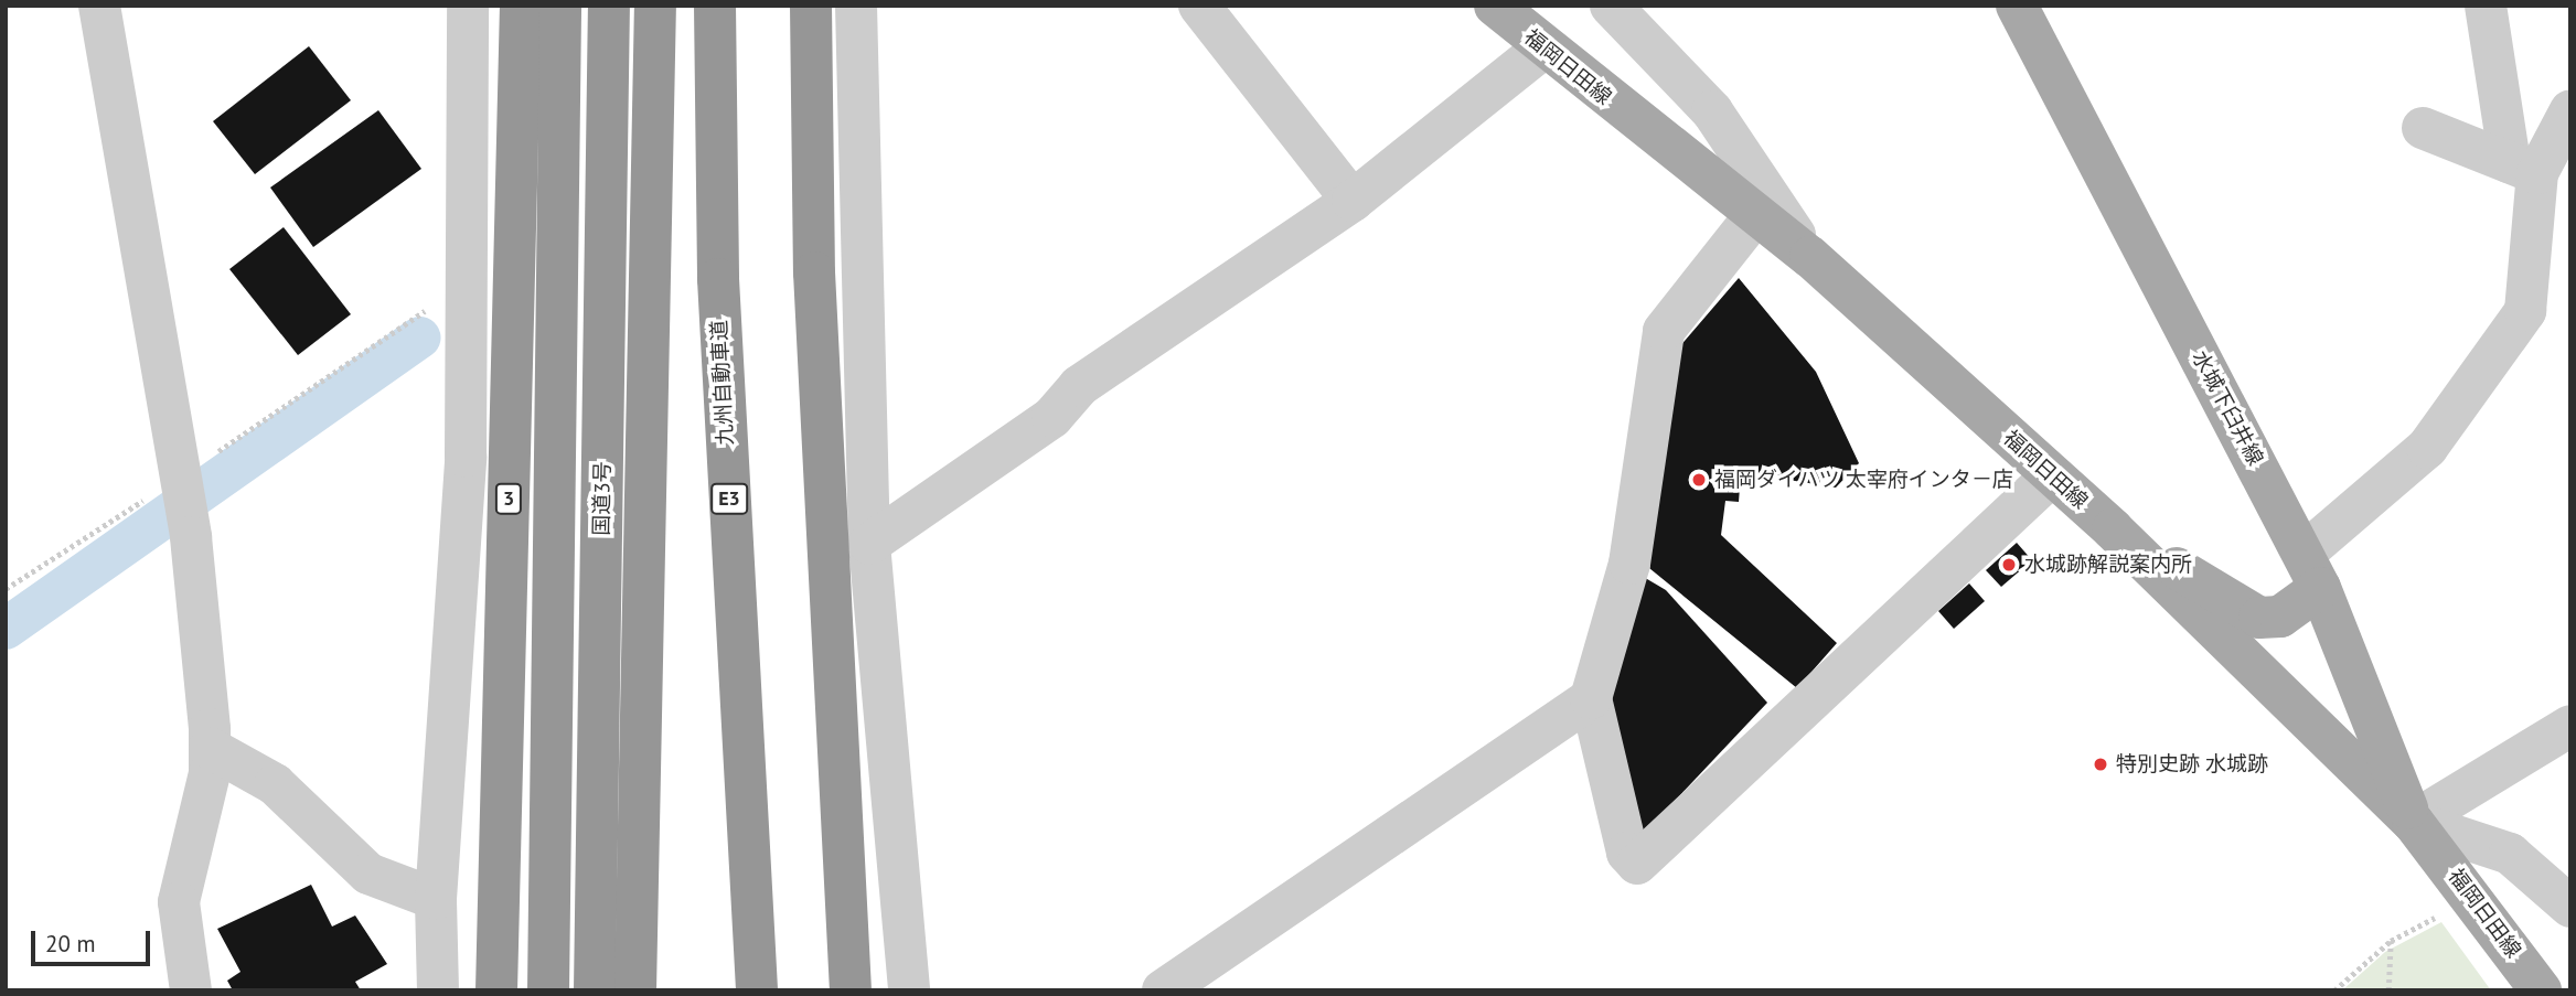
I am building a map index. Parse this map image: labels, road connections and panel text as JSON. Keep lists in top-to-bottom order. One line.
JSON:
{"streets":{"highway":["九州自動車道","3","国道3号","E3"],"main road":["福岡日田線","水城下臼井線"]},"crossings":[["福岡日田線","水城下臼井線"]],"places":["福岡ダイハツ 太宰府インタ－店","水城跡解説案内所","特別史跡 水城跡"],"scale_bar":"20 m"}
